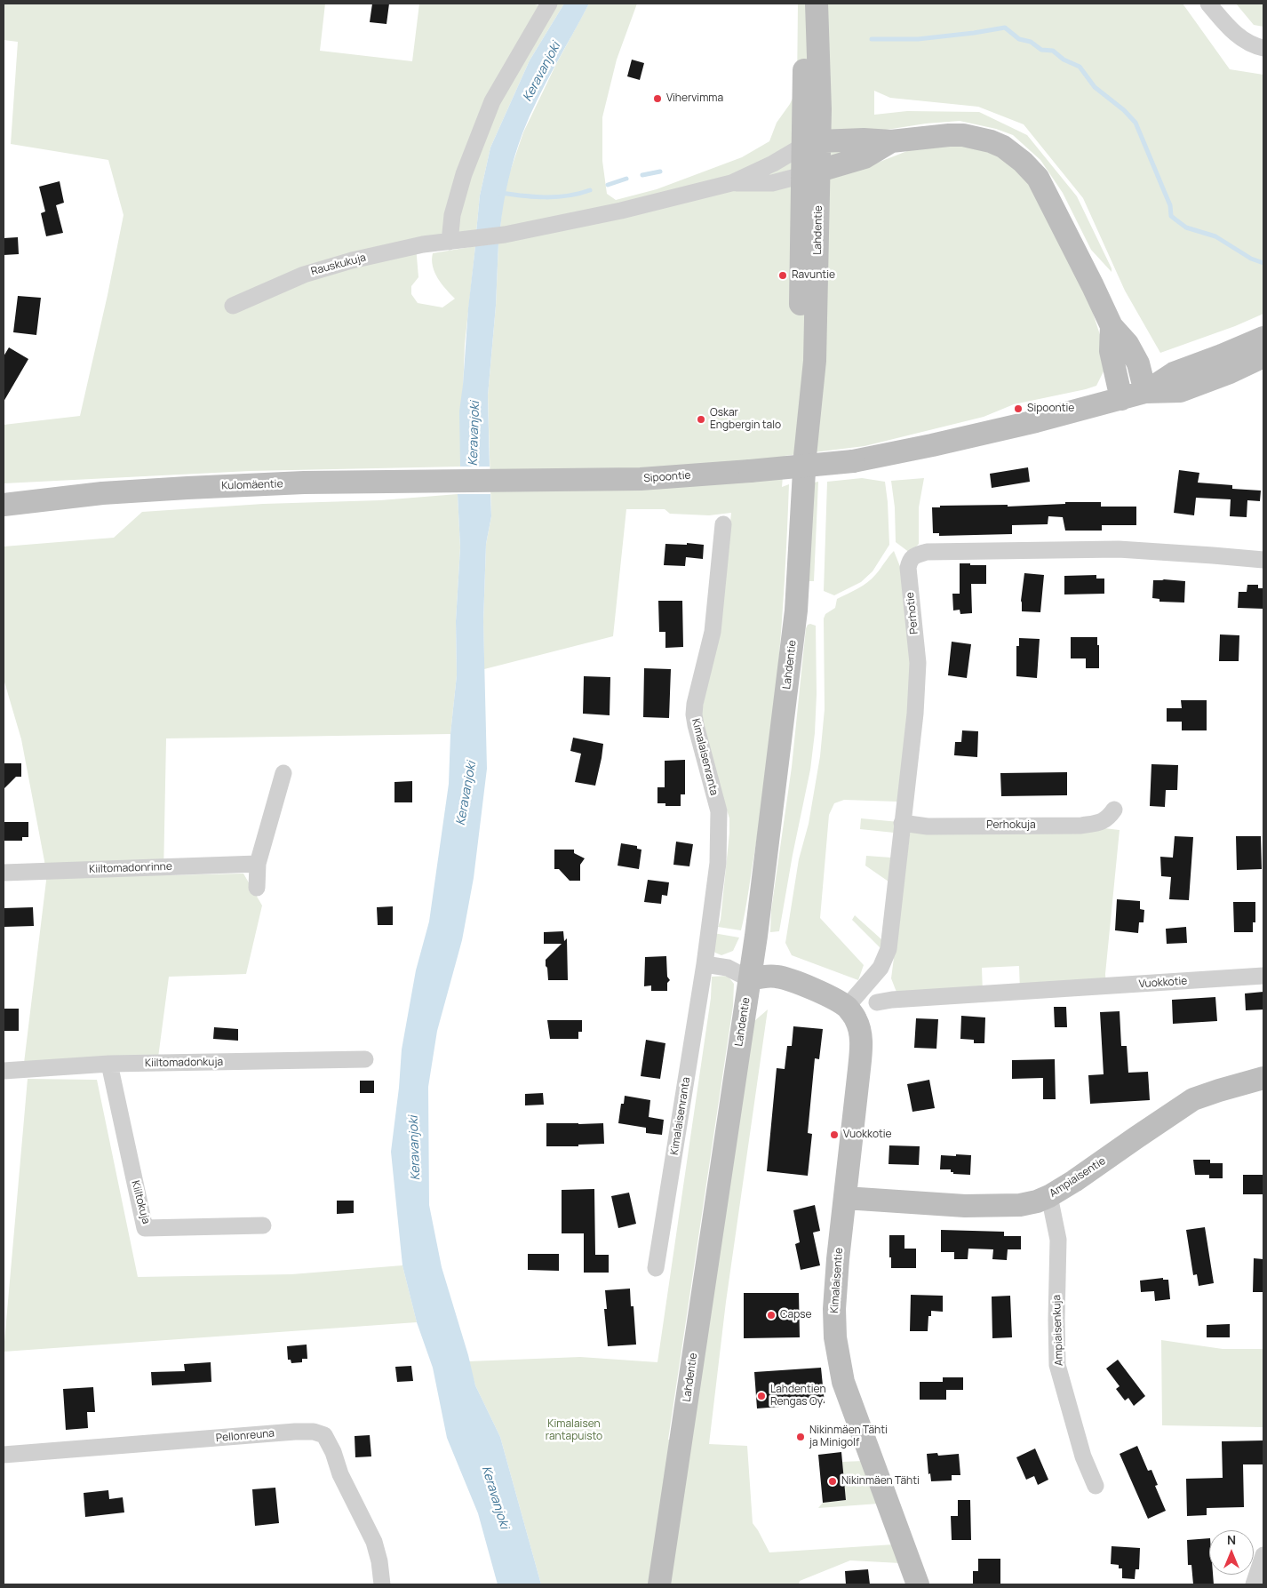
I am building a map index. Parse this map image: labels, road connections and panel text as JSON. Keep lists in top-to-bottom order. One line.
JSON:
{"streets":{"main road":["Lahdentie","Sipoontie","Kulomäentie","Ampiaisentie","Kimalaisentie"],"street":["Rauskukuja","Perhotie","Kimalaisenranta","Perhokuja","Kiiltomadonrinne","Vuokkotie","Kiiltomadonkuja","Kiiltokuja","Ampiaisenkuja","Pellonreuna"]},"crossings":[["Lahdentie","Kimalaisentie"],["Sipoontie","Kulomäentie"],["Perhotie","Perhokuja"],["Perhotie","Kimalaisentie"],["Kiiltomadonkuja","Kiiltokuja"],["Ampiaisentie","Kimalaisentie"],["Ampiaisentie","Ampiaisenkuja"]],"water":["Keravanjoki"],"parks":["Kimalaisen rantapuisto"],"places":["Vihervimma","Ravuntie","Sipoontie","Oskar Engbergin talo","Vuokkotie","Capse","Lahdentien Rengas Oy","Nikinmäen Tähti ja Minigolf","Nikinmäen Tähti"],"north":"top"}
